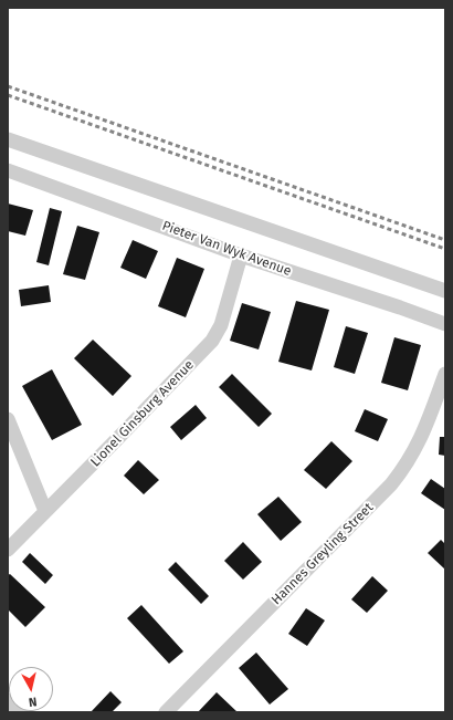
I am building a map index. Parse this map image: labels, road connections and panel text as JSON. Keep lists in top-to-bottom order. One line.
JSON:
{"streets":{"street":["Pieter Van Wyk Avenue","Lionel Ginsburg Avenue","Hannes Greyling Street"]},"crossings":[["Pieter Van Wyk Avenue","Lionel Ginsburg Avenue"]],"north":"bottom"}
